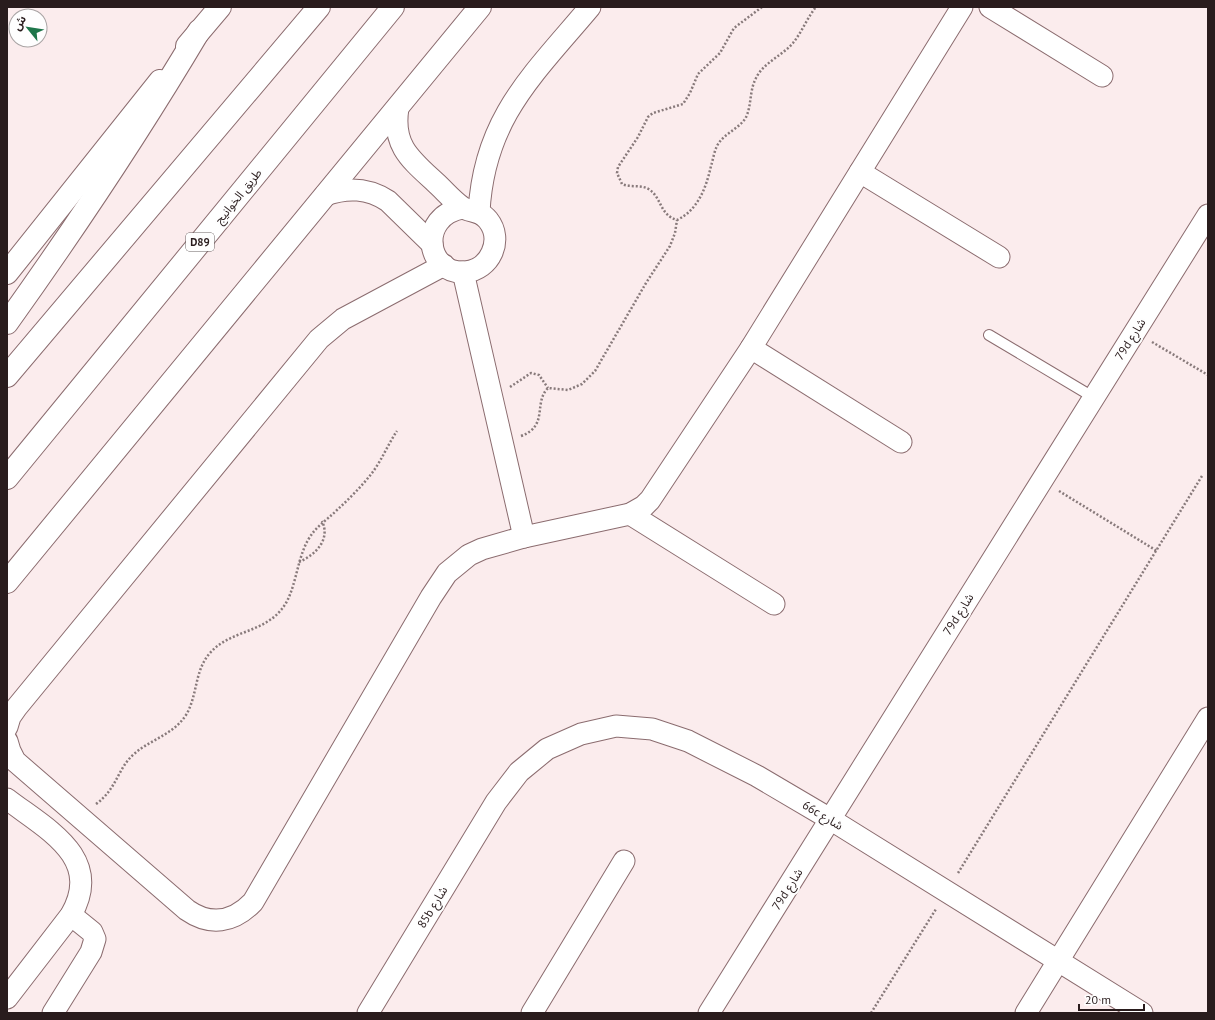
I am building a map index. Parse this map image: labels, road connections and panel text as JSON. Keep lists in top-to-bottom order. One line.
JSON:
{"streets":{"main road":["طريق الخوانيج","D89"],"street":["79d شارع","66c شارع","85b شارع"]},"crossings":[["79d شارع","66c شارع"],["66c شارع","85b شارع"]],"scale_bar":"20 m","north":"top left"}
